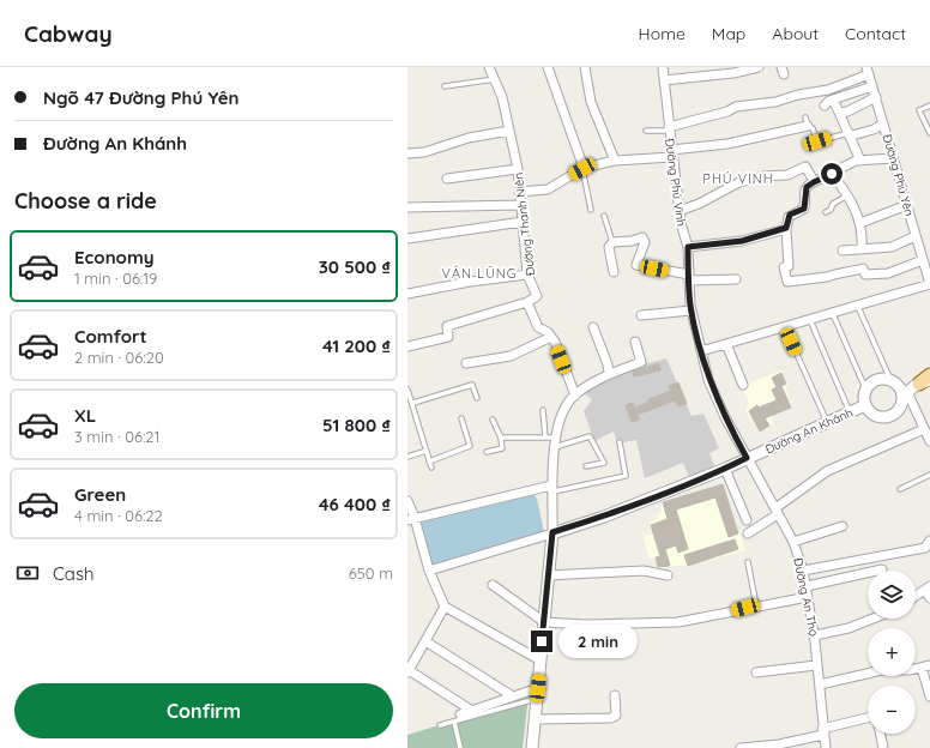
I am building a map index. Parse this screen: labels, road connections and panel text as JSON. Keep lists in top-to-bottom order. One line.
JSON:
{"streets":{"street":["Đường Phú Yên","Đường Phú Vinh","Đường Thanh Niên","Đường An Khánh","Đường An Thọ"]},"crossings":[["Đường Phú Vinh","Đường An Khánh"],["Đường Phú Vinh","Đường An Thọ"],["Đường An Khánh","Đường An Thọ"]],"districts":["PHÚ VINH","VÂN LŨNG"],"page":{"header":"Cabway","nav":["Home","Map","About","Contact"],"banner":["Ngõ 47 Đường Phú Yên","Đường An Khánh"],"heading":"Choose a ride","list":[{"name":"Economy","note":"1 min · 06:19","value":"30 500 ₫"},{"name":"Comfort","note":"2 min · 06:20","value":"41 200 ₫"},{"name":"XL","note":"3 min · 06:21","value":"51 800 ₫"},{"name":"Green","note":"4 min · 06:22","value":"46 400 ₫"}],"pay":["Cash","650 m"],"map_buttons":["+","−"],"bubble":"2 min","buttons":"Confirm"}}
